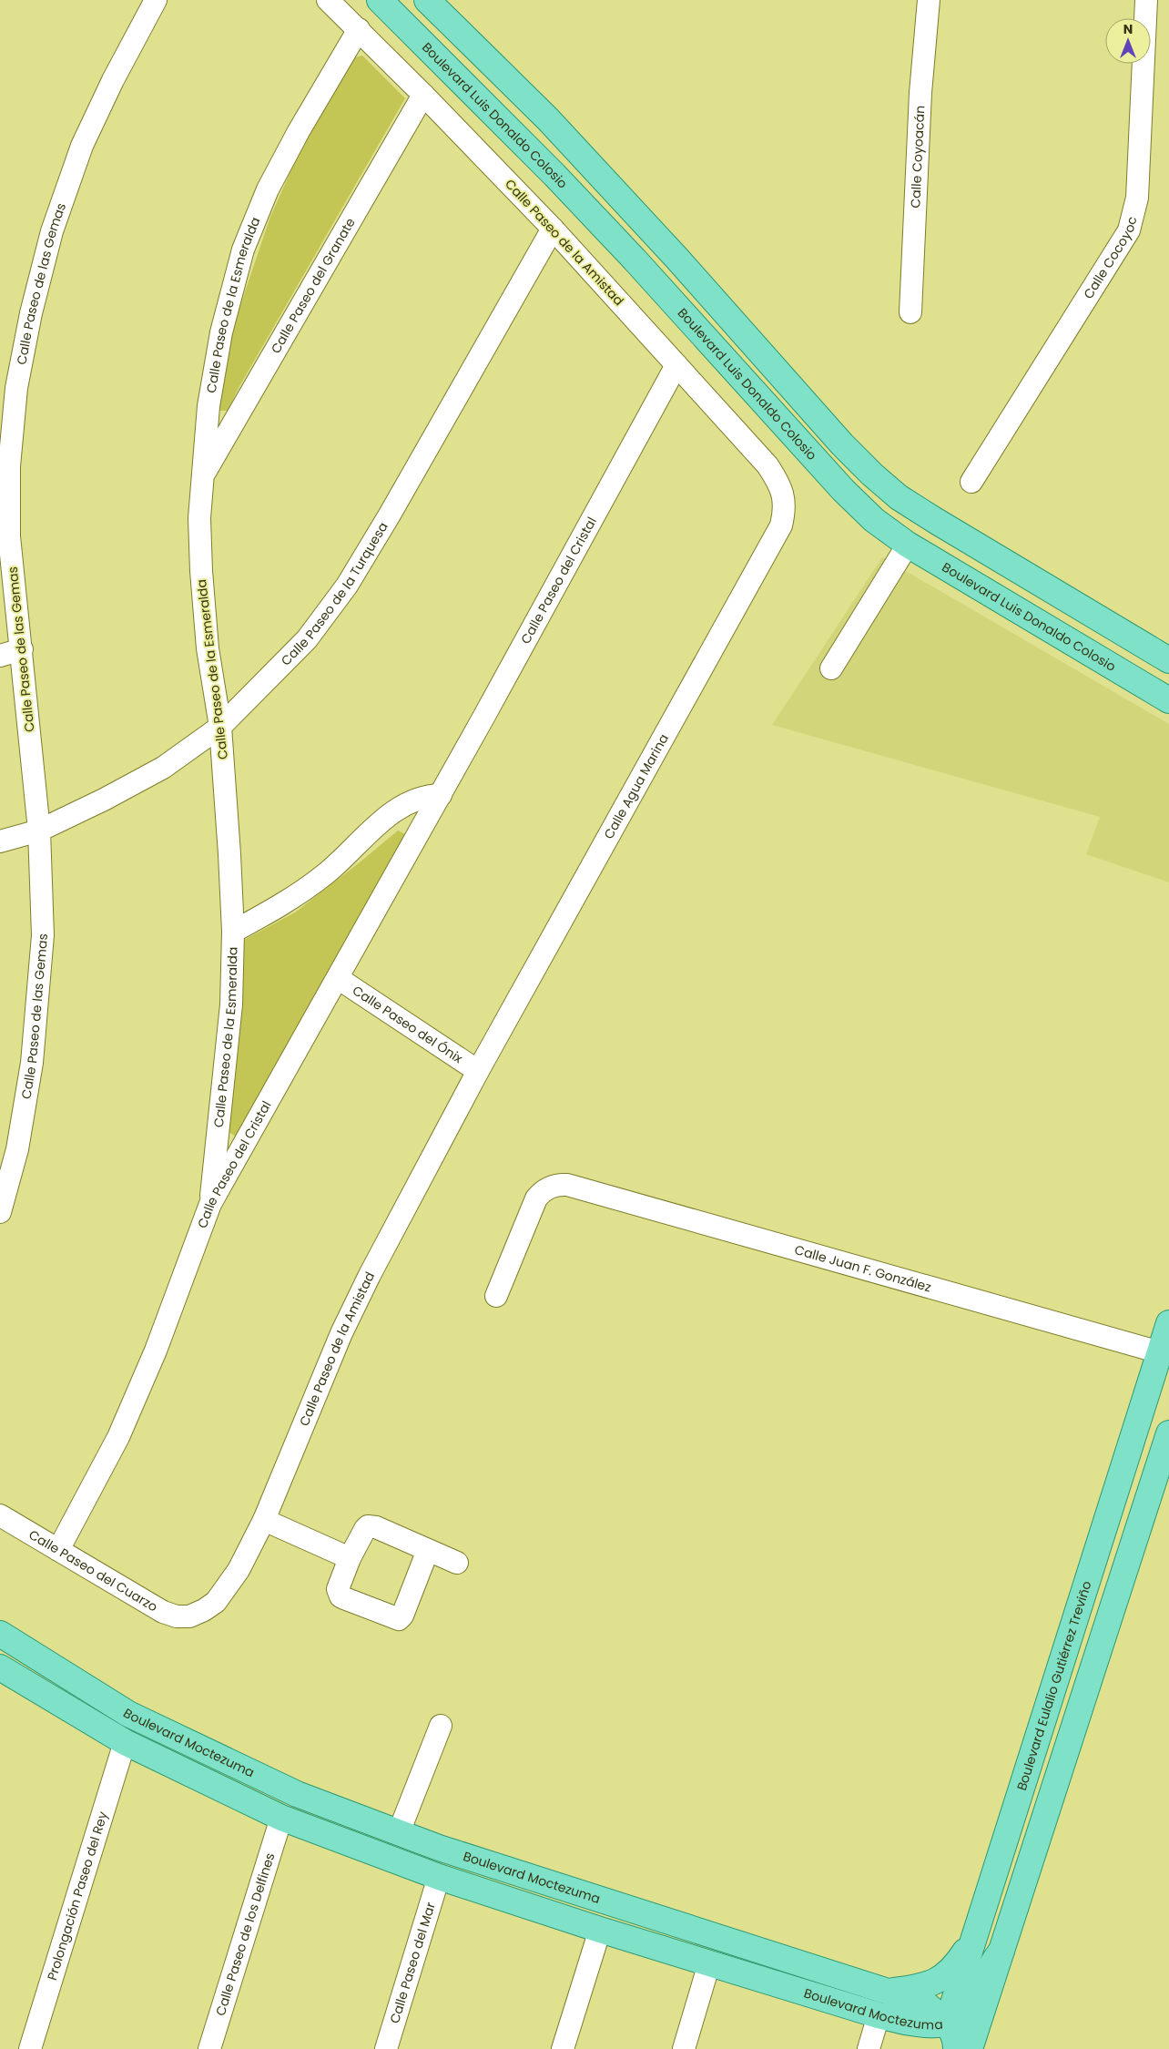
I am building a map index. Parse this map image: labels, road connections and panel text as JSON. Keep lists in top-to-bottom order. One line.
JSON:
{"streets":{"main road":["Boulevard Luis Donaldo Colosio","Boulevard Eulalio Gutiérrez Treviño","Boulevard Moctezuma"],"street":["Calle Coyoacán","Calle Paseo de la Amistad","Calle Cocoyoc","Calle Paseo de las Gemas","Calle Paseo del Granate","Calle Paseo de la Esmeralda","Calle Paseo del Cristal","Calle Paseo de la Turquesa","Calle Agua Marina","Calle Paseo del Ónix","Calle Juan F. González","Calle Paseo del Cuarzo","Prolongación Paseo del Rey","Calle Paseo de los Delfines","Calle Paseo del Mar"]},"crossings":[["Calle Paseo de la Amistad","Calle Paseo del Granate"],["Calle Paseo de la Amistad","Calle Paseo de la Esmeralda"],["Calle Paseo de la Amistad","Calle Paseo del Cristal"],["Calle Paseo de la Amistad","Calle Paseo de la Turquesa"],["Calle Paseo de la Amistad","Calle Agua Marina"],["Calle Paseo de la Amistad","Calle Paseo del Ónix"],["Calle Paseo de la Amistad","Calle Paseo del Cuarzo"],["Calle Paseo de las Gemas","Calle Paseo de la Turquesa"],["Calle Paseo del Granate","Calle Paseo de la Esmeralda"],["Calle Paseo de la Esmeralda","Calle Paseo del Cristal"],["Calle Paseo de la Esmeralda","Calle Paseo de la Turquesa"],["Calle Paseo del Cristal","Calle Paseo del Ónix"],["Calle Paseo del Cristal","Calle Paseo del Cuarzo"],["Calle Agua Marina","Calle Paseo del Ónix"],["Calle Juan F. González","Boulevard Eulalio Gutiérrez Treviño"],["Boulevard Eulalio Gutiérrez Treviño","Boulevard Moctezuma"],["Boulevard Moctezuma","Prolongación Paseo del Rey"],["Boulevard Moctezuma","Calle Paseo de los Delfines"],["Boulevard Moctezuma","Calle Paseo del Mar"]],"north":"top"}
